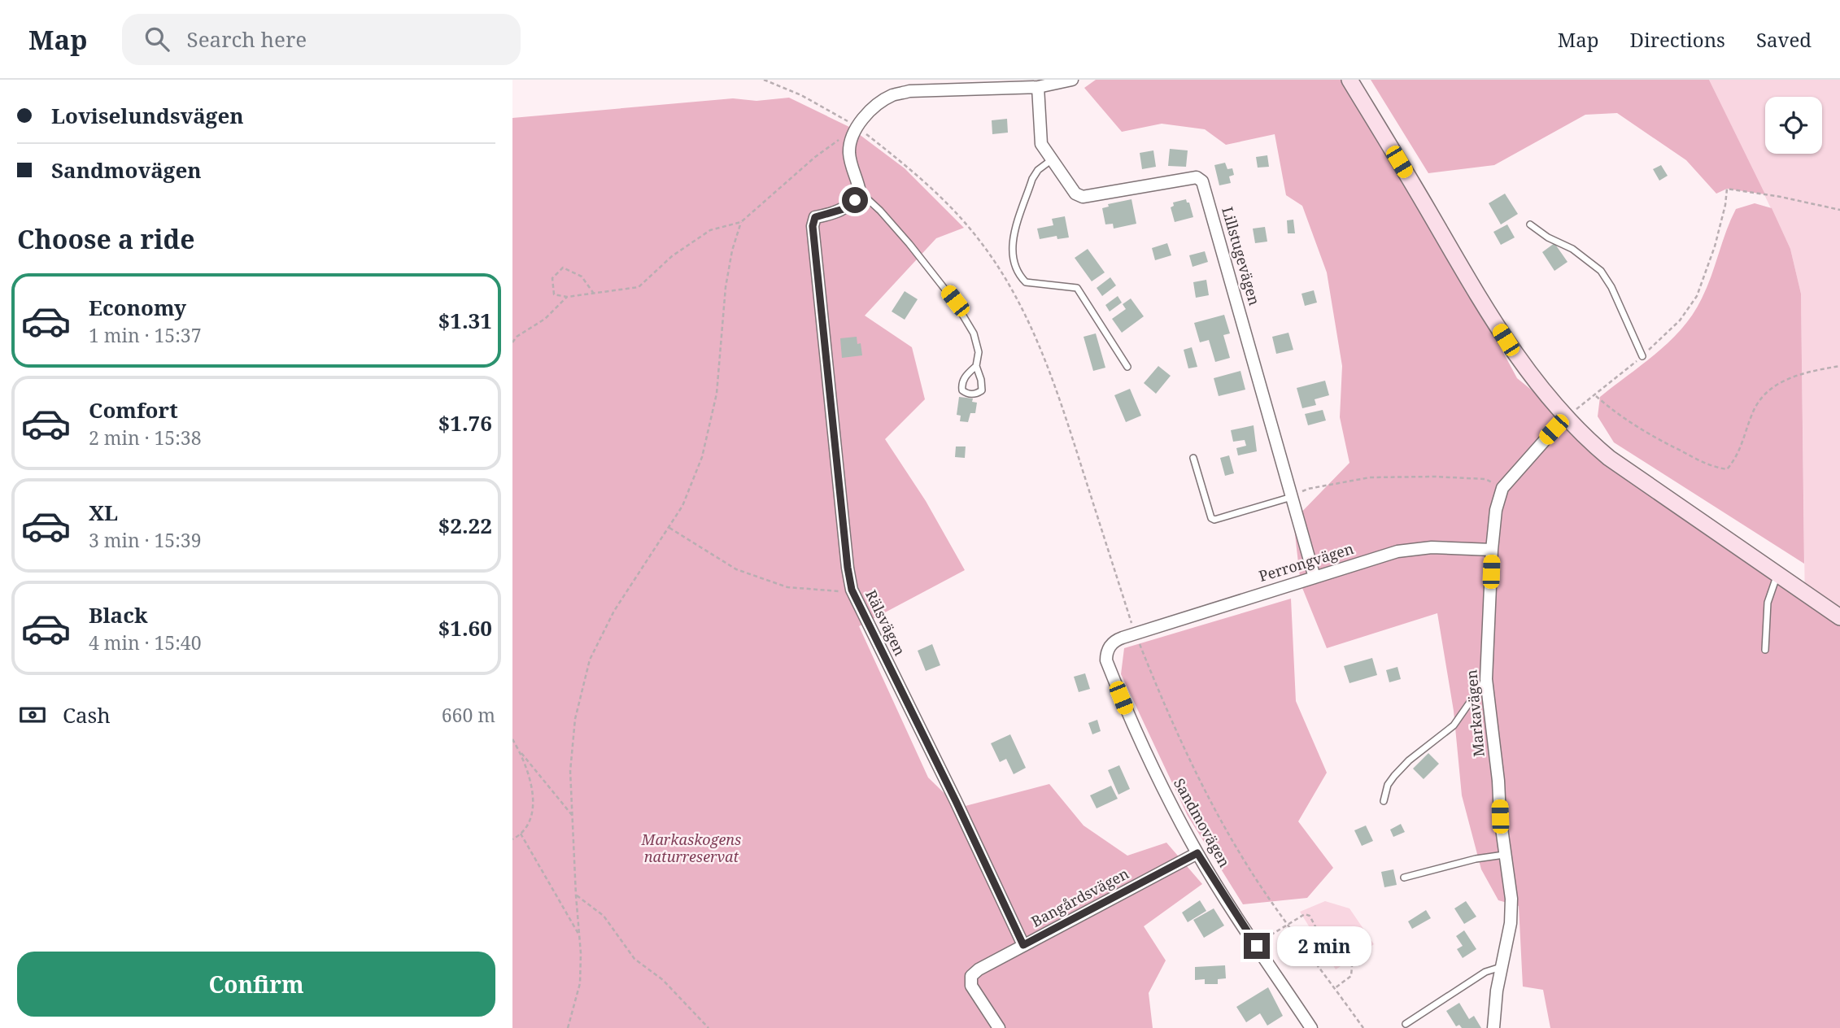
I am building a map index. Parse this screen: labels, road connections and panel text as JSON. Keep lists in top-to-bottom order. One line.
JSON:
{"streets":{"street":["Lillstugevägen","Perrongvägen","Rälsvägen","Markavägen","Sandmovägen","Bangårdsvägen"]},"crossings":[["Lillstugevägen","Perrongvägen"],["Perrongvägen","Markavägen"],["Perrongvägen","Sandmovägen"],["Rälsvägen","Bangårdsvägen"],["Sandmovägen","Bangårdsvägen"]],"parks":["Markaskogens naturreservat"],"page":{"header":"Map","search":"Search here","nav":["Map","Directions","Saved"],"banner":["Loviselundsvägen","Sandmovägen"],"heading":"Choose a ride","list":[{"name":"Economy","note":"1 min · 15:37","value":"$1.31"},{"name":"Comfort","note":"2 min · 15:38","value":"$1.76"},{"name":"XL","note":"3 min · 15:39","value":"$2.22"},{"name":"Black","note":"4 min · 15:40","value":"$1.60"}],"pay":["Cash","660 m"],"bubble":"2 min","buttons":"Confirm"}}
